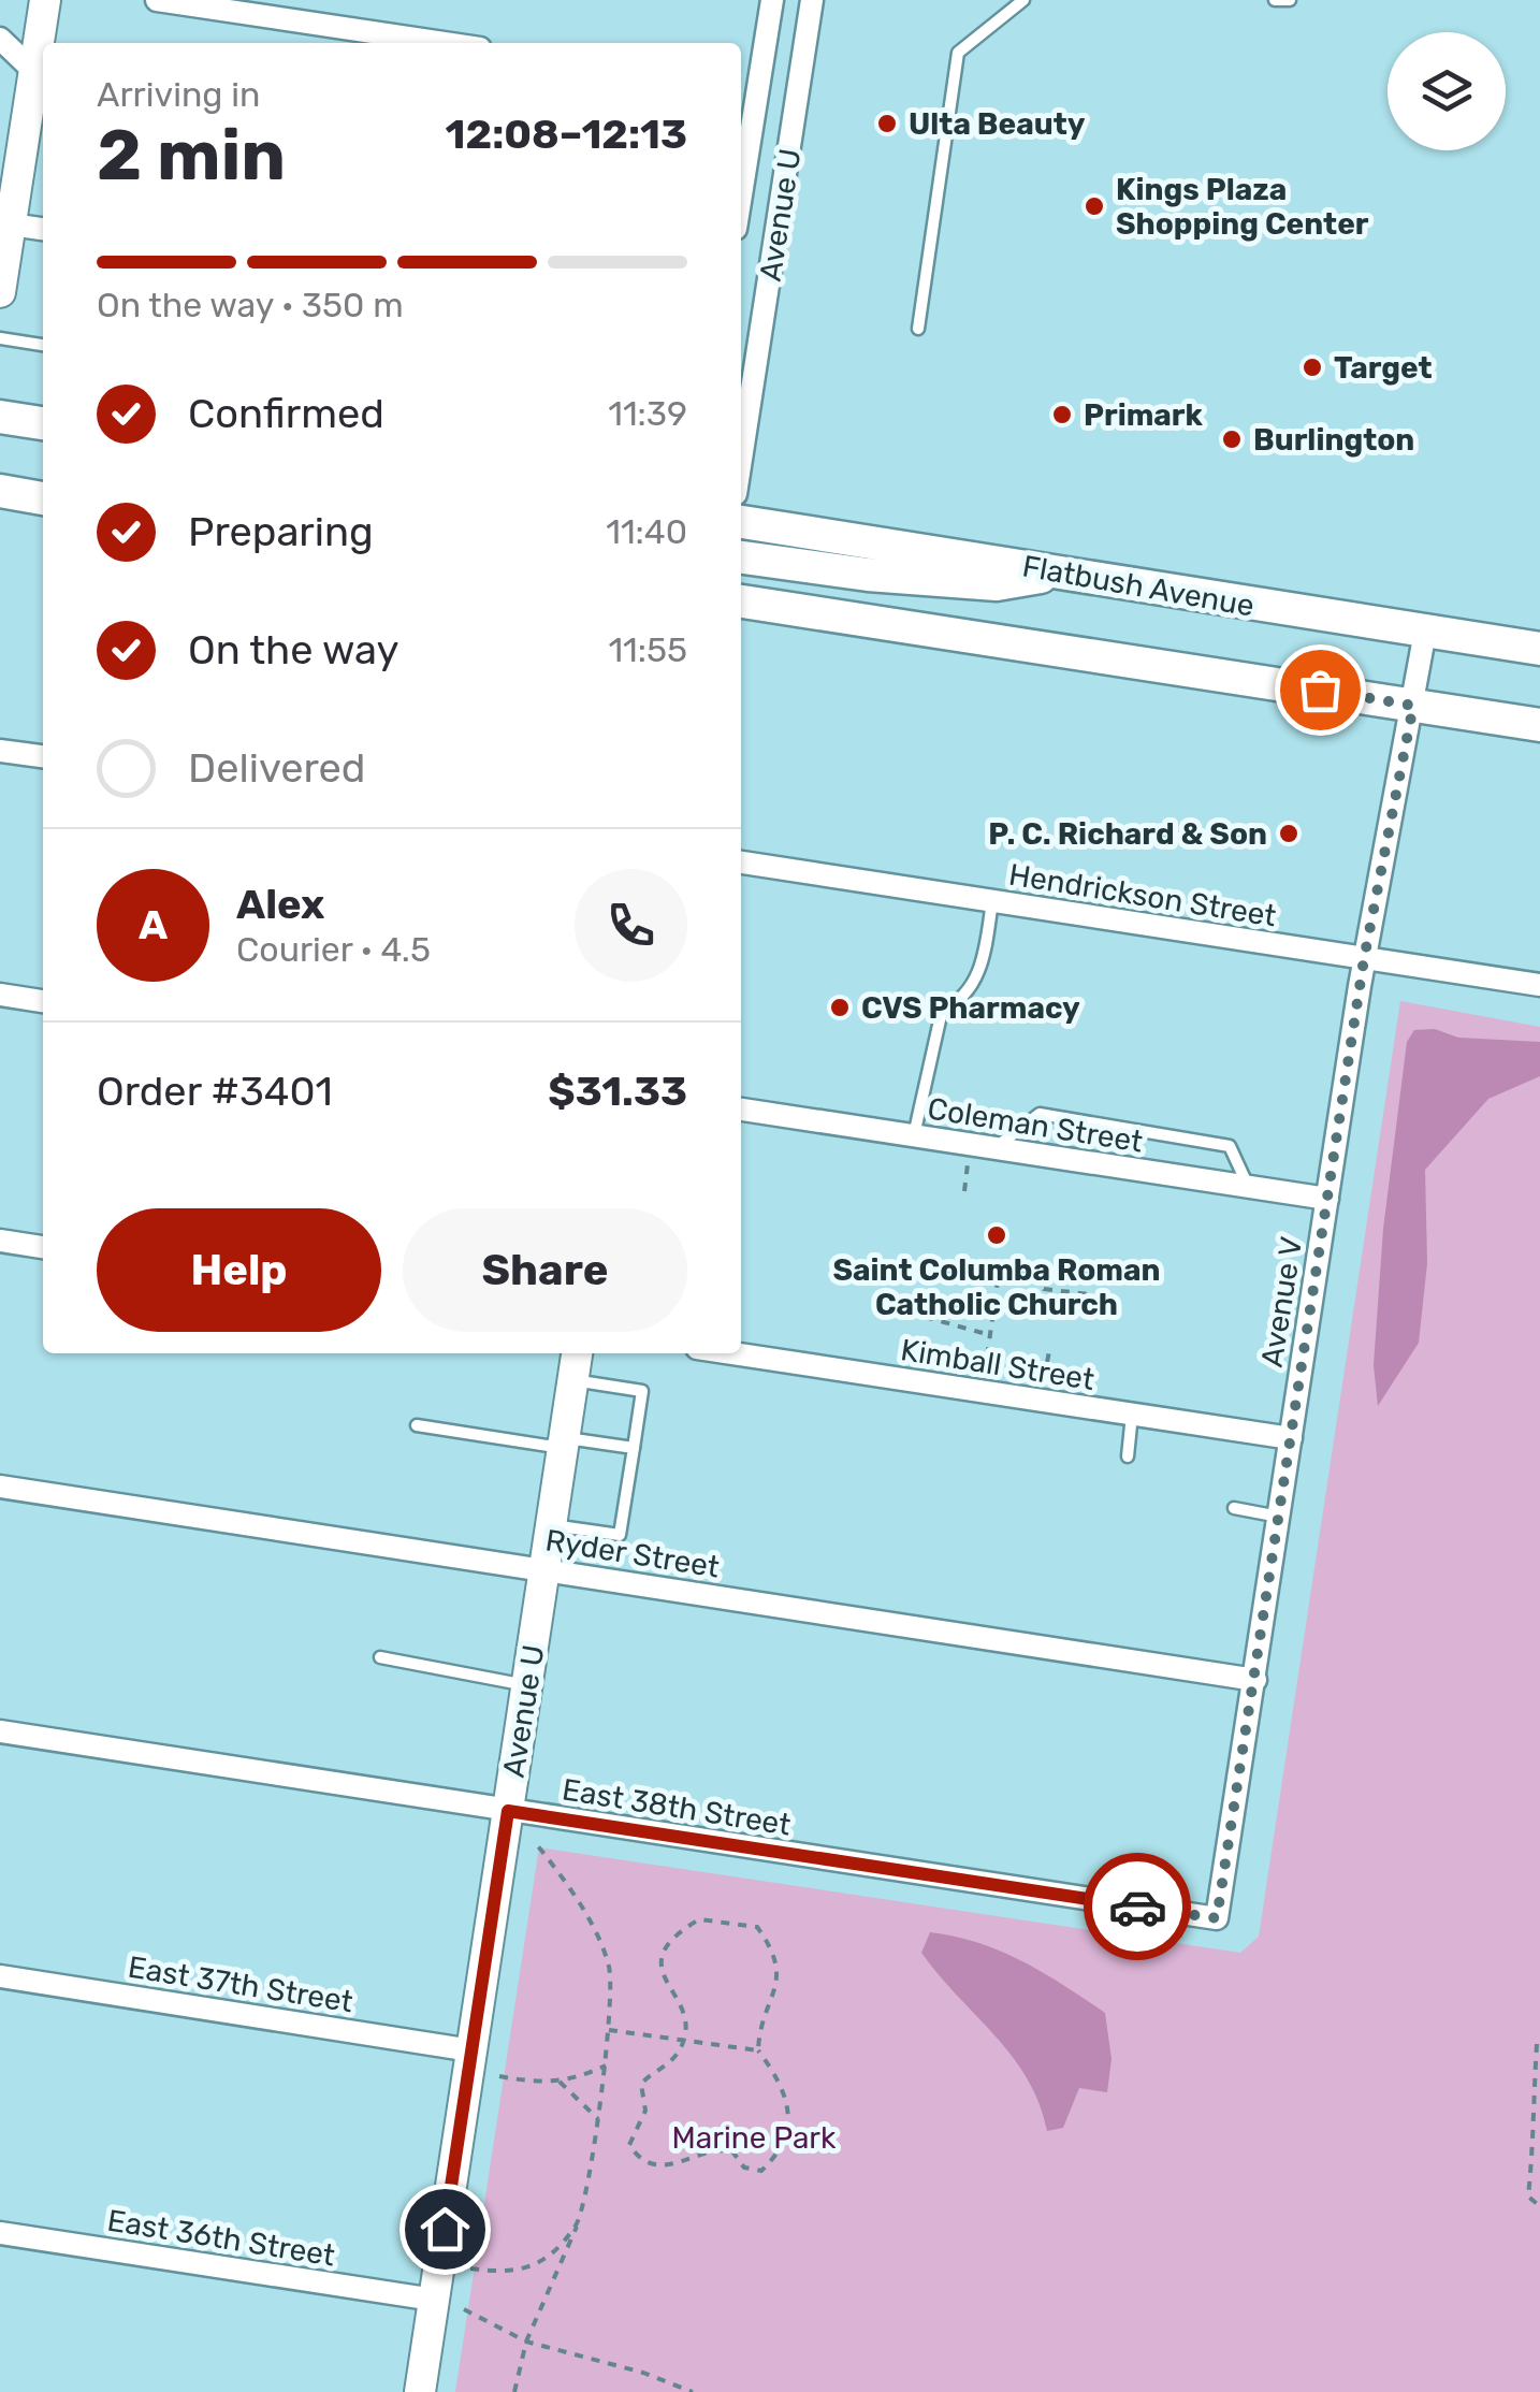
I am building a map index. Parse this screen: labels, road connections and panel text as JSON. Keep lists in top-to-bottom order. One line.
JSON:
{"streets":{"main road":["Avenue U","Flatbush Avenue"],"street":["Hendrickson Street","Coleman Street","Avenue V","Kimball Street","Ryder Street","East 38th Street","East 37th Street","East 36th Street"]},"crossings":[["Avenue U","Ryder Street"],["Avenue U","East 38th Street"],["Avenue U","East 37th Street"],["Avenue U","East 36th Street"],["Flatbush Avenue","Avenue V"],["Hendrickson Street","Avenue V"],["Coleman Street","Avenue V"],["Avenue V","Kimball Street"],["Avenue V","Ryder Street"],["Avenue V","East 38th Street"]],"parks":["Marine Park"],"places":["Ulta Beauty","Kings Plaza Shopping Center","Target","Primark","Burlington","P. C. Richard & Son","CVS Pharmacy","Saint Columba Roman Catholic Church"],"page":{"heading":["2 min","Arriving in","12:08–12:13"],"panel":["Alex","Courier · 4.5","Order #3401","$31.33"],"bar":"On the way · 350 m","list":[["Confirmed","11:39"],["Preparing","11:40"],["On the way","11:55"],"Delivered"],"round":"A","buttons":["Help","Share"]}}
